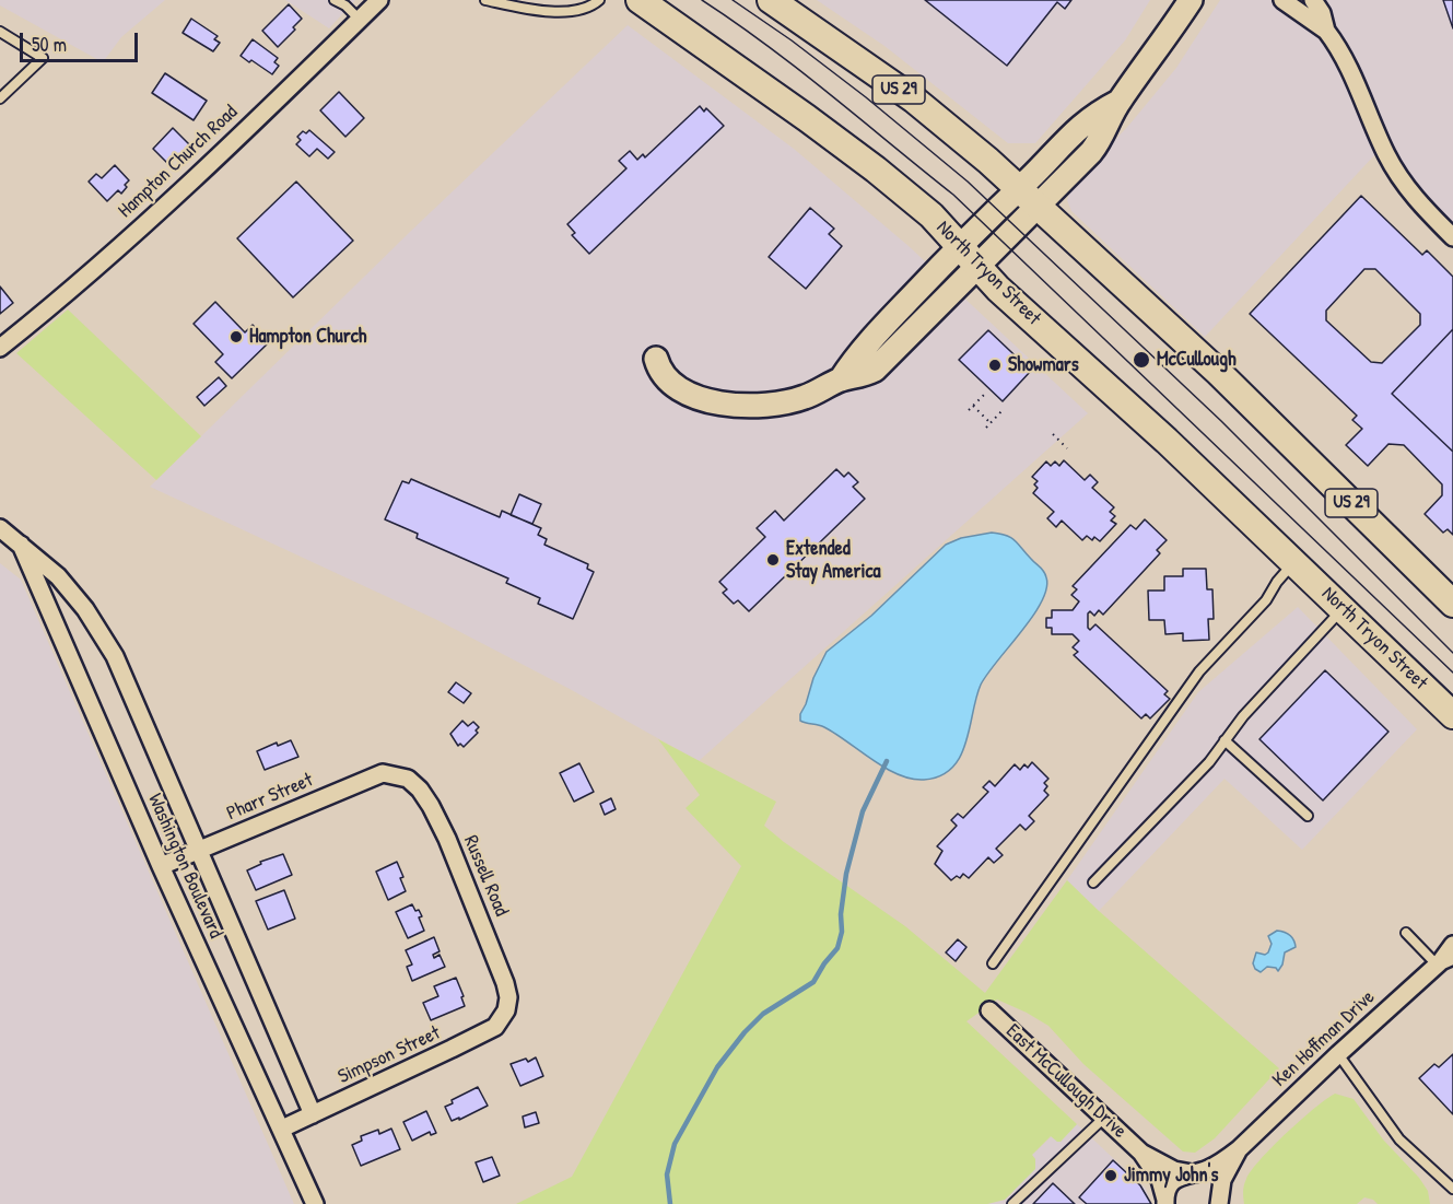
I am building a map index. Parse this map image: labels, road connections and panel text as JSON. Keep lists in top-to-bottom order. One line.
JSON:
{"streets":{"main road":["US 29","North Tryon Street"],"street":["Hampton Church Road","Pharr Street","Washington Boulevard","Russell Road","Ken Hoffman Drive","Simpson Street","East McCullough Drive"]},"crossings":[["Pharr Street","Washington Boulevard"],["Pharr Street","Russell Road"],["Washington Boulevard","Simpson Street"],["Russell Road","Simpson Street"],["Ken Hoffman Drive","East McCullough Drive"]],"places":["Hampton Church","McCullough","Showmars","Extended Stay America","Jimmy John's"],"scale_bar":"50 m"}
